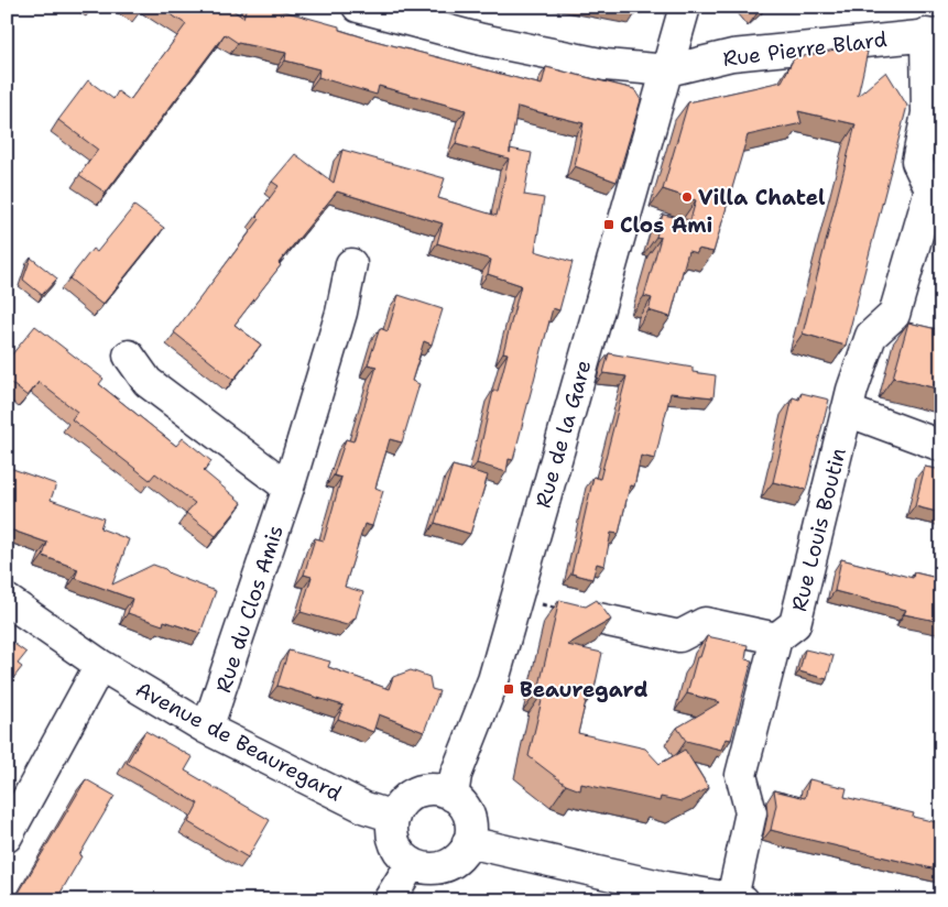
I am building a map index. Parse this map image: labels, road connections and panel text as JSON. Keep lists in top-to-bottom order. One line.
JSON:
{"streets":{"street":["Rue Pierre Blard","Rue de la Gare","Rue Louis Boutin","Rue du Clos Amis","Avenue de Beauregard"]},"crossings":[["Rue Pierre Blard","Rue de la Gare"],["Rue Pierre Blard","Rue Louis Boutin"],["Rue de la Gare","Avenue de Beauregard"],["Rue du Clos Amis","Avenue de Beauregard"]],"places":{"other":["Villa Chatel"],"transit":["Clos Ami","Beauregard"]}}
